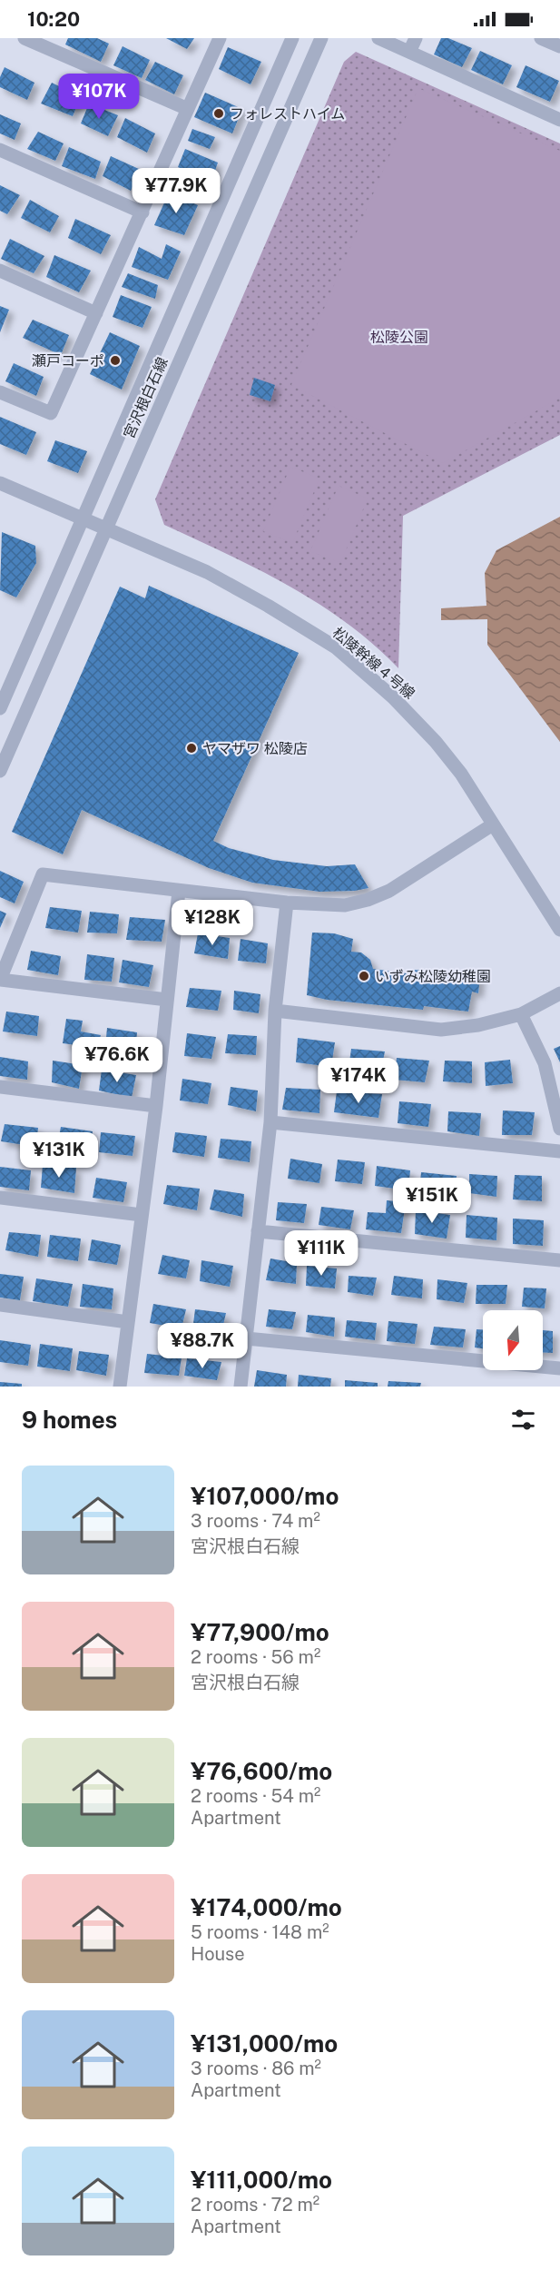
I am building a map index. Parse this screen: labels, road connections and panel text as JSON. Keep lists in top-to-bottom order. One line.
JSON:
{"streets":{"street":["宮沢根白石線","松陵幹線４号線"]},"crossings":[["宮沢根白石線","松陵幹線４号線"]],"parks":["松陵公園"],"places":["フォレストハイム","瀬戸コーポ","ヤマザワ 松陵店","いずみ松陵幼稚園"],"north":"bottom","page":{"status":"10:20","price":["¥107K","¥77.9K","¥128K","¥76.6K","¥174K","¥131K","¥151K","¥111K","¥88.7K"],"heading":"9 homes","list":[{"name":"¥107,000/mo","note":"3 rooms · 74 m² · 宮沢根白石線"},{"name":"¥77,900/mo","note":"2 rooms · 56 m² · 宮沢根白石線"},{"name":"¥76,600/mo","note":"2 rooms · 54 m² · Apartment"},{"name":"¥174,000/mo","note":"5 rooms · 148 m² · House"},{"name":"¥131,000/mo","note":"3 rooms · 86 m² · Apartment"},{"name":"¥111,000/mo","note":"2 rooms · 72 m² · Apartment"}]}}
